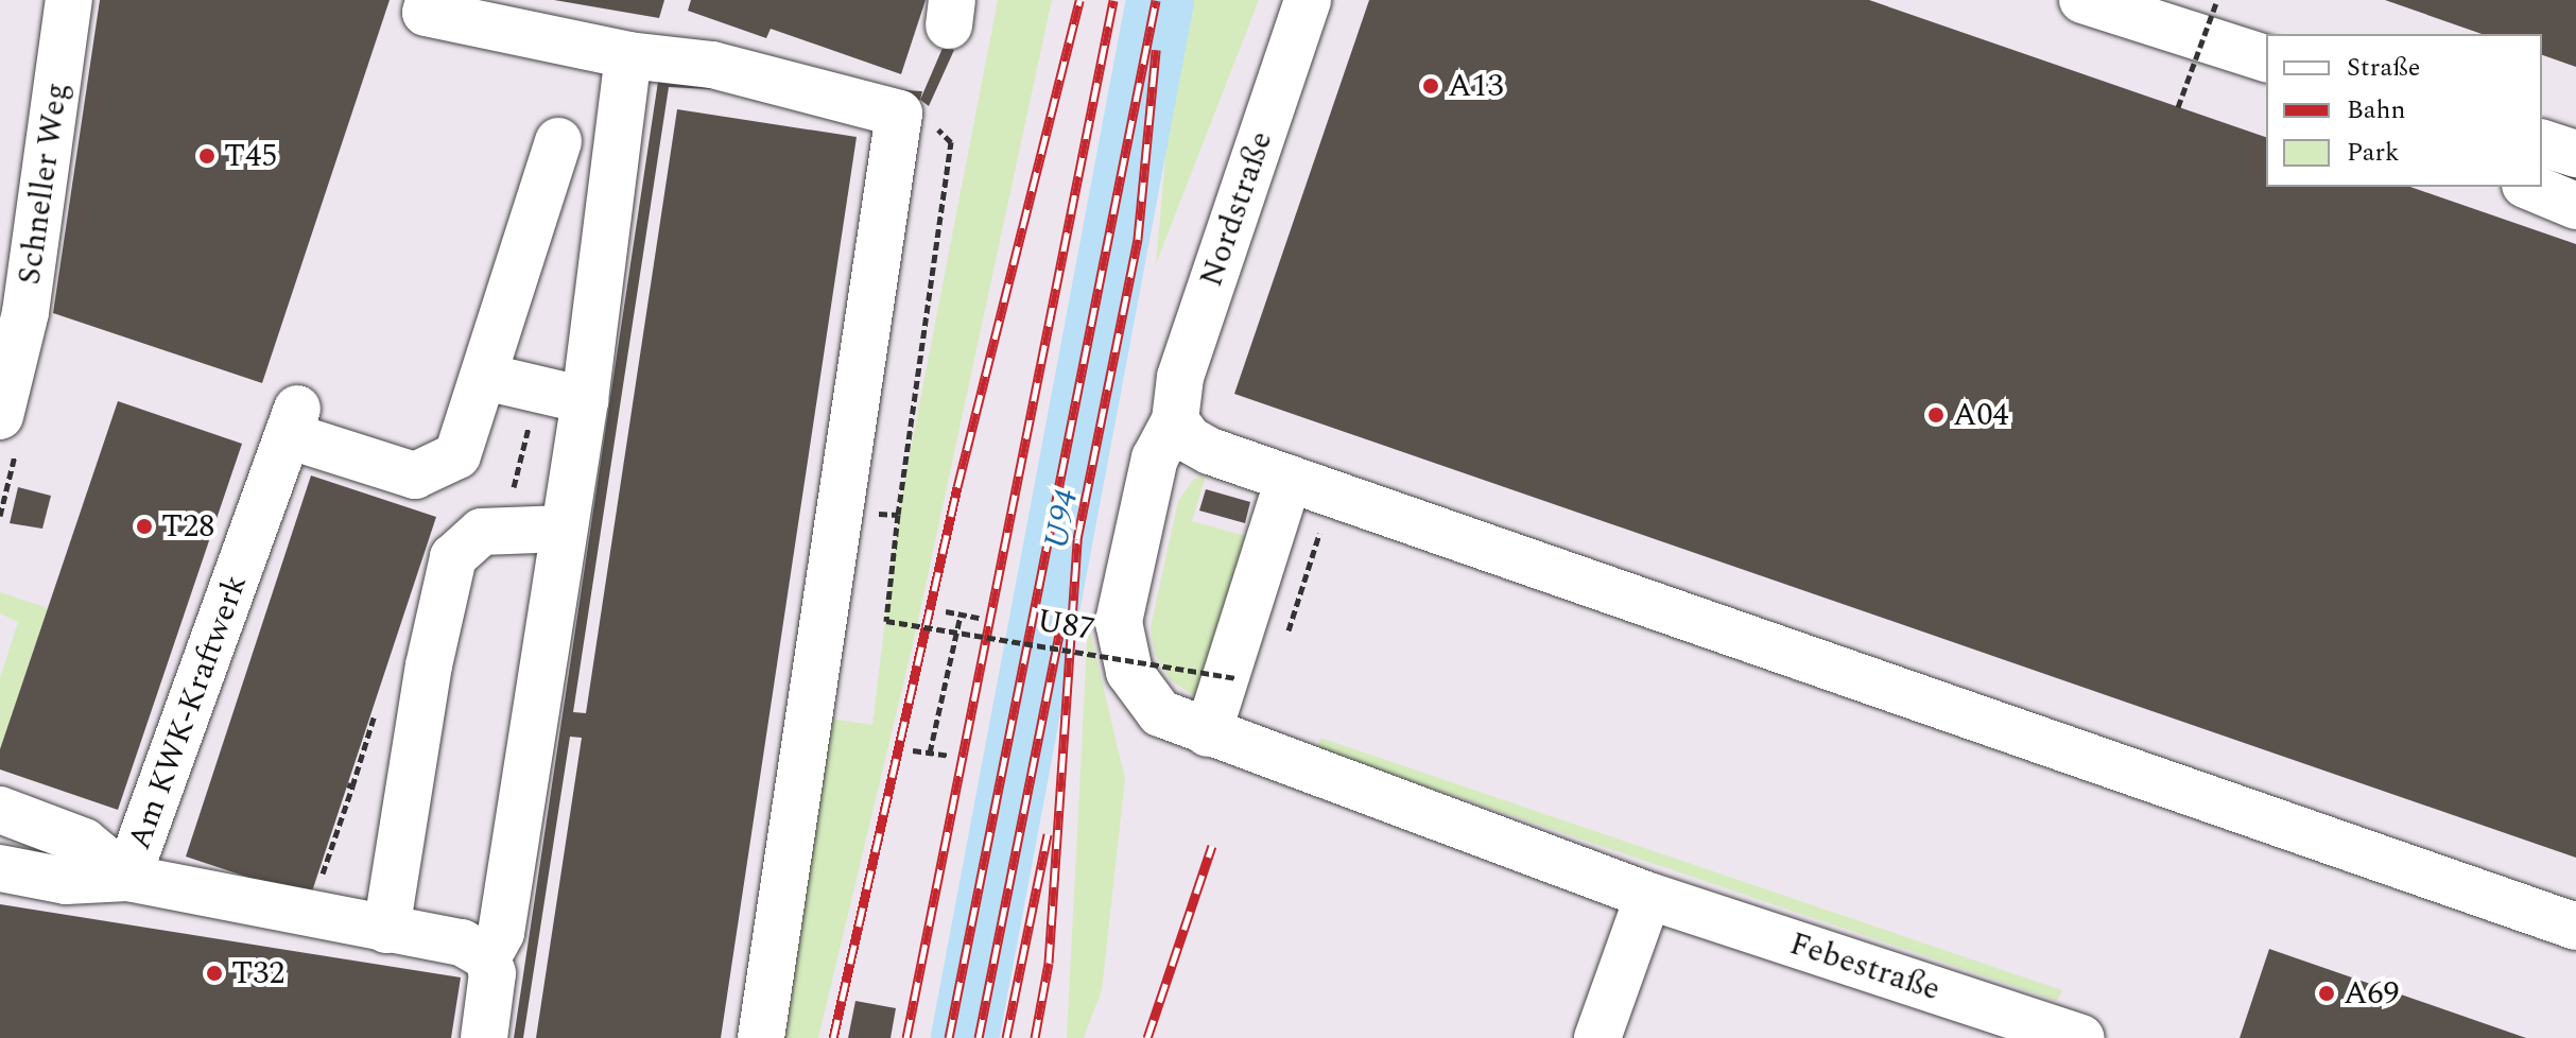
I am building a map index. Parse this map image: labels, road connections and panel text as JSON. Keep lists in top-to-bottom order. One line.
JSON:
{"streets":{"lane":["Schneller Weg","Nordstraße","Am KWK-Kraftwerk","Febestraße"],"path":["U87"]},"crossings":[["Nordstraße","Febestraße"]],"water":["U94"],"places":["A13","T45","A04","T28","T32","A69"],"legend":["Straße","Bahn","Park"]}
